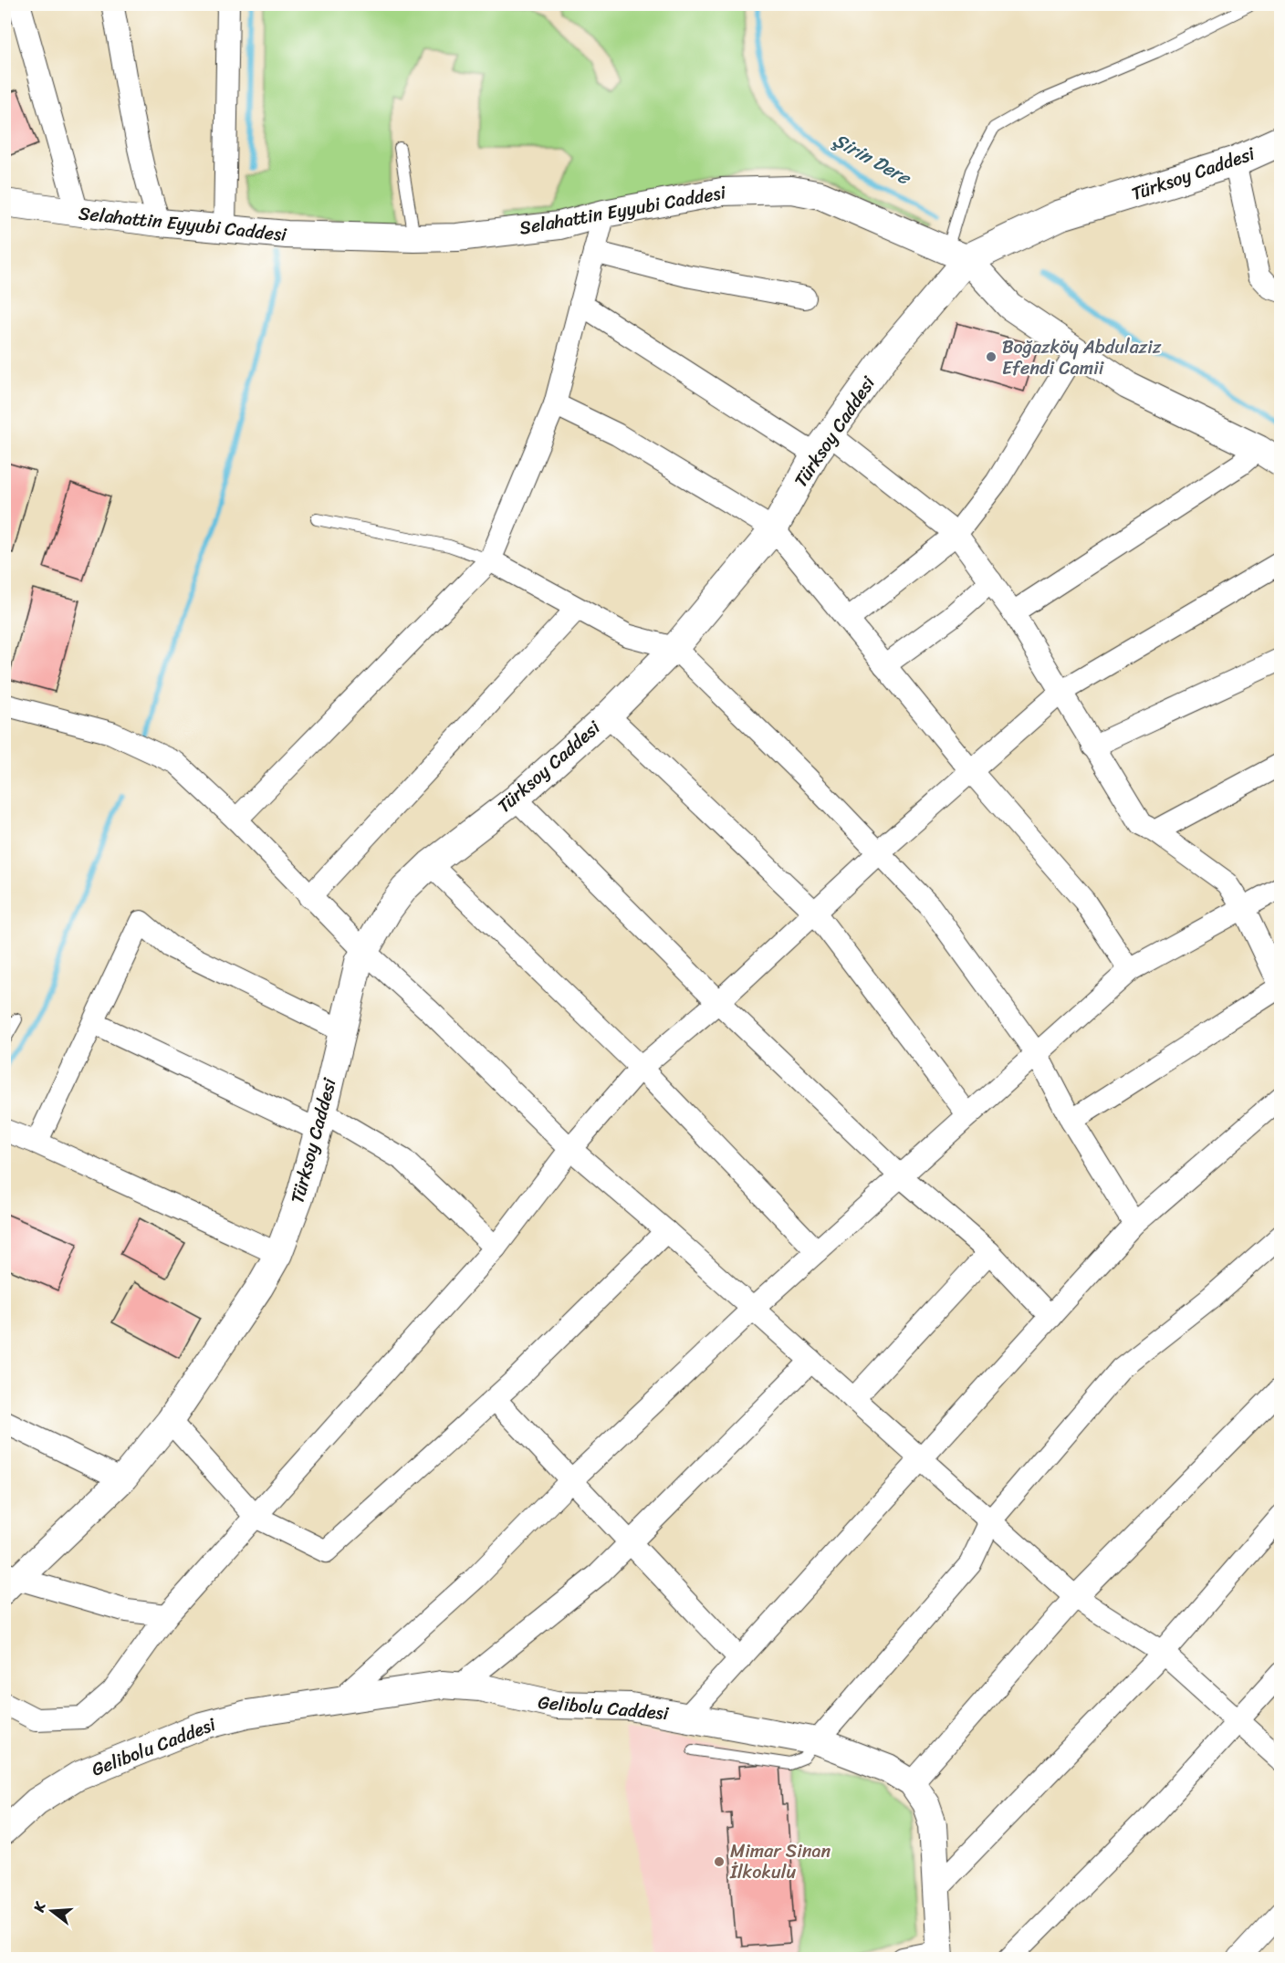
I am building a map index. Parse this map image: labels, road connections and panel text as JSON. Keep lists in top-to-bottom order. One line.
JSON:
{"streets":{"main road":["Türksoy Caddesi"],"street":["Selahattin Eyyubi Caddesi","Gelibolu Caddesi"]},"crossings":[["Türksoy Caddesi","Selahattin Eyyubi Caddesi"]],"water":["Şirin Dere"],"places":["Boğazköy Abdulaziz Efendi Camii","Mimar Sinan İlkokulu"],"north":"left"}
